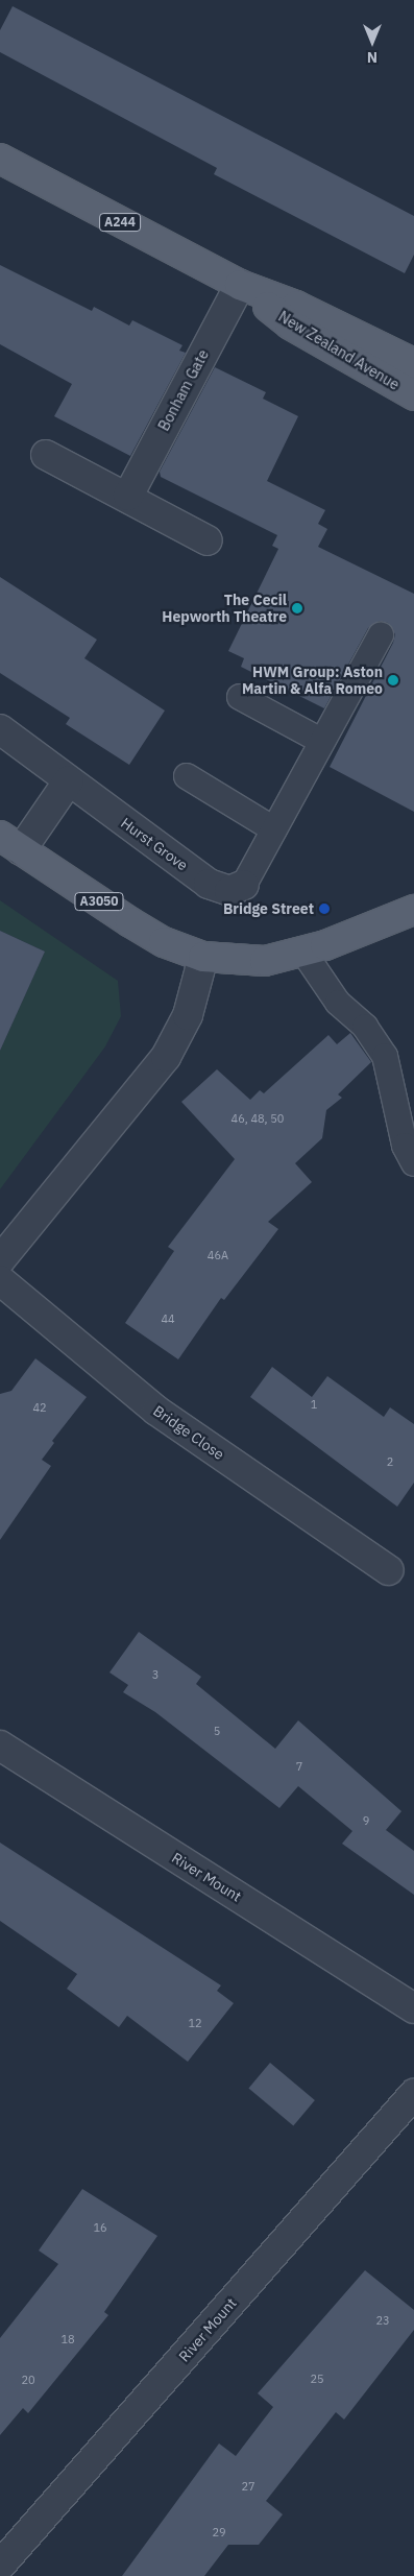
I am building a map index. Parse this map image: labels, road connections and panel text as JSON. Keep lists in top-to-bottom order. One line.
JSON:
{"streets":{"main road":["A244","New Zealand Avenue","A3050"],"street":["Bonham Gate","Hurst Grove","Bridge Close","River Mount"]},"crossings":[["New Zealand Avenue","Bonham Gate"]],"places":["The Cecil Hepworth Theatre","HWM Group: Aston Martin & Alfa Romeo","Bridge Street"],"house_numbers":["46, 48, 50","46A","44","1","42","2","3","5","7","9","12","16","23","18","25","20","27","29"],"north":"bottom"}
